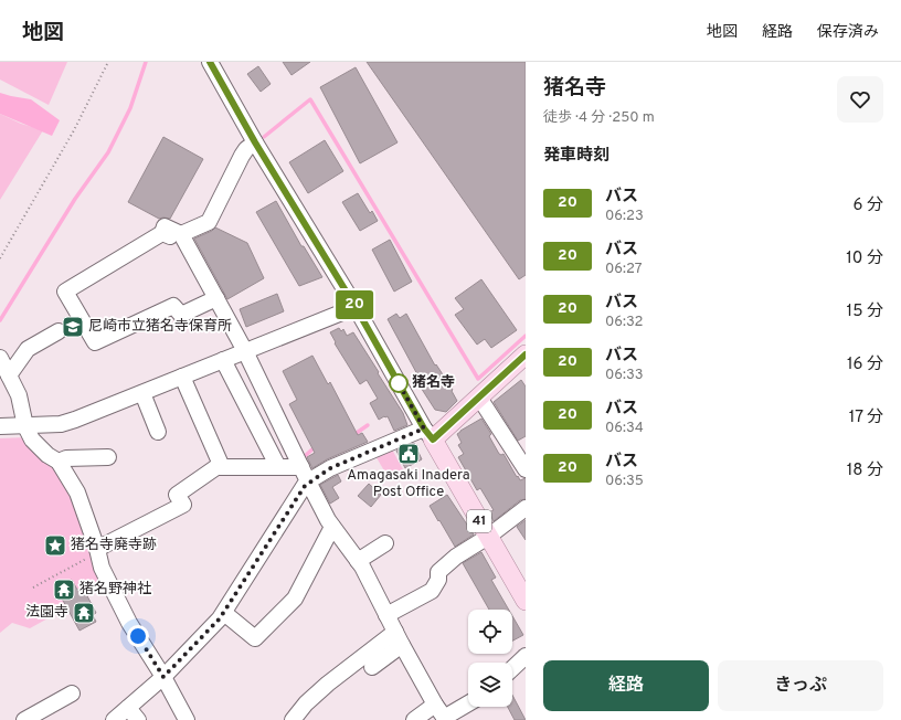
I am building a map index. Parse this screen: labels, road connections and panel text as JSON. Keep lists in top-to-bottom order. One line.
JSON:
{"streets":{"main road":["41"]},"places":{"school or university":["尼崎市立猪名寺保育所"],"other":["猪名寺"],"public building":["Amagasaki Inadera Post Office"],"place":["猪名寺廃寺跡"],"temple":["猪名野神社","法園寺"]},"lines":["bus line 20"],"page":{"header":"地図","nav":["地図","経路","保存済み"],"on_map":"20","heading":[["猪名寺","徒歩 · 4 分 · 250 m"],"発車時刻"],"list":[{"mark":"20","name":"バス","note":"06:23","value":"6 分"},{"mark":"20","name":"バス","note":"06:27","value":"10 分"},{"mark":"20","name":"バス","note":"06:32","value":"15 分"},{"mark":"20","name":"バス","note":"06:33","value":"16 分"},{"mark":"20","name":"バス","note":"06:34","value":"17 分"},{"mark":"20","name":"バス","note":"06:35","value":"18 分"}],"buttons":["経路","きっぷ"]}}
